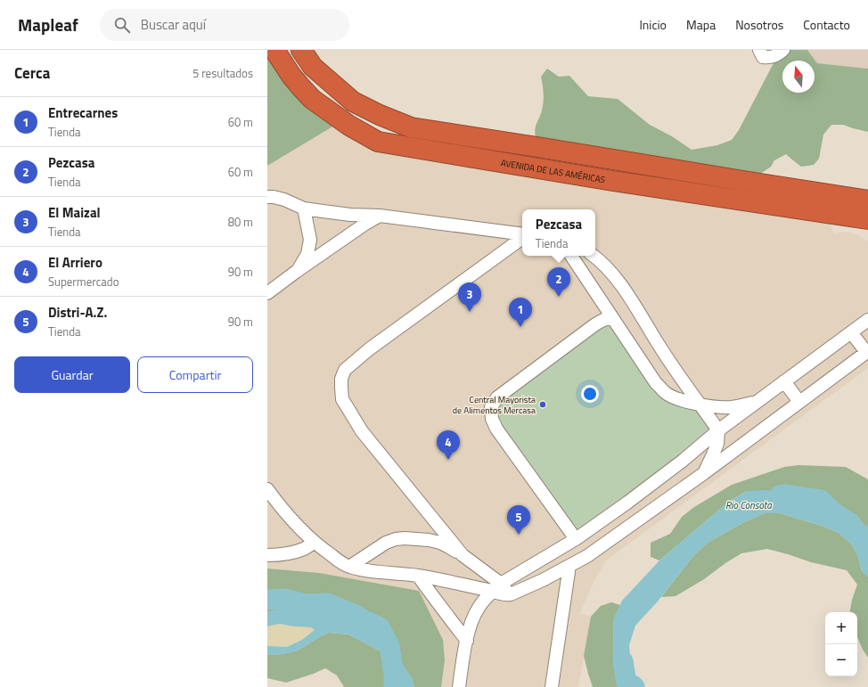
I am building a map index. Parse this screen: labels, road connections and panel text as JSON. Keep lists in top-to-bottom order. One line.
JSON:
{"streets":{"highway":["AVENIDA DE LAS AMÉRICAS"]},"water":["Rio Consota"],"places":["Central Mayorista de Alimentos Mercasa"],"north":"top","page":{"header":"Mapleaf","search":"Buscar aquí","nav":["Inicio","Mapa","Nosotros","Contacto"],"heading":["Cerca","5 resultados"],"list":[{"mark":"1","name":"Entrecarnes","note":"Tienda","value":"60 m"},{"mark":"2","name":"Pezcasa","note":"Tienda","value":"60 m"},{"mark":"3","name":"El Maizal","note":"Tienda","value":"80 m"},{"mark":"4","name":"El Arriero","note":"Supermercado","value":"90 m"},{"mark":"5","name":"Distri-A.Z.","note":"Tienda","value":"90 m"}],"popup":["Pezcasa","Tienda"],"pins":["2","3","1","4","5"],"buttons":["Guardar","Compartir"],"map_buttons":["+","−"]}}
